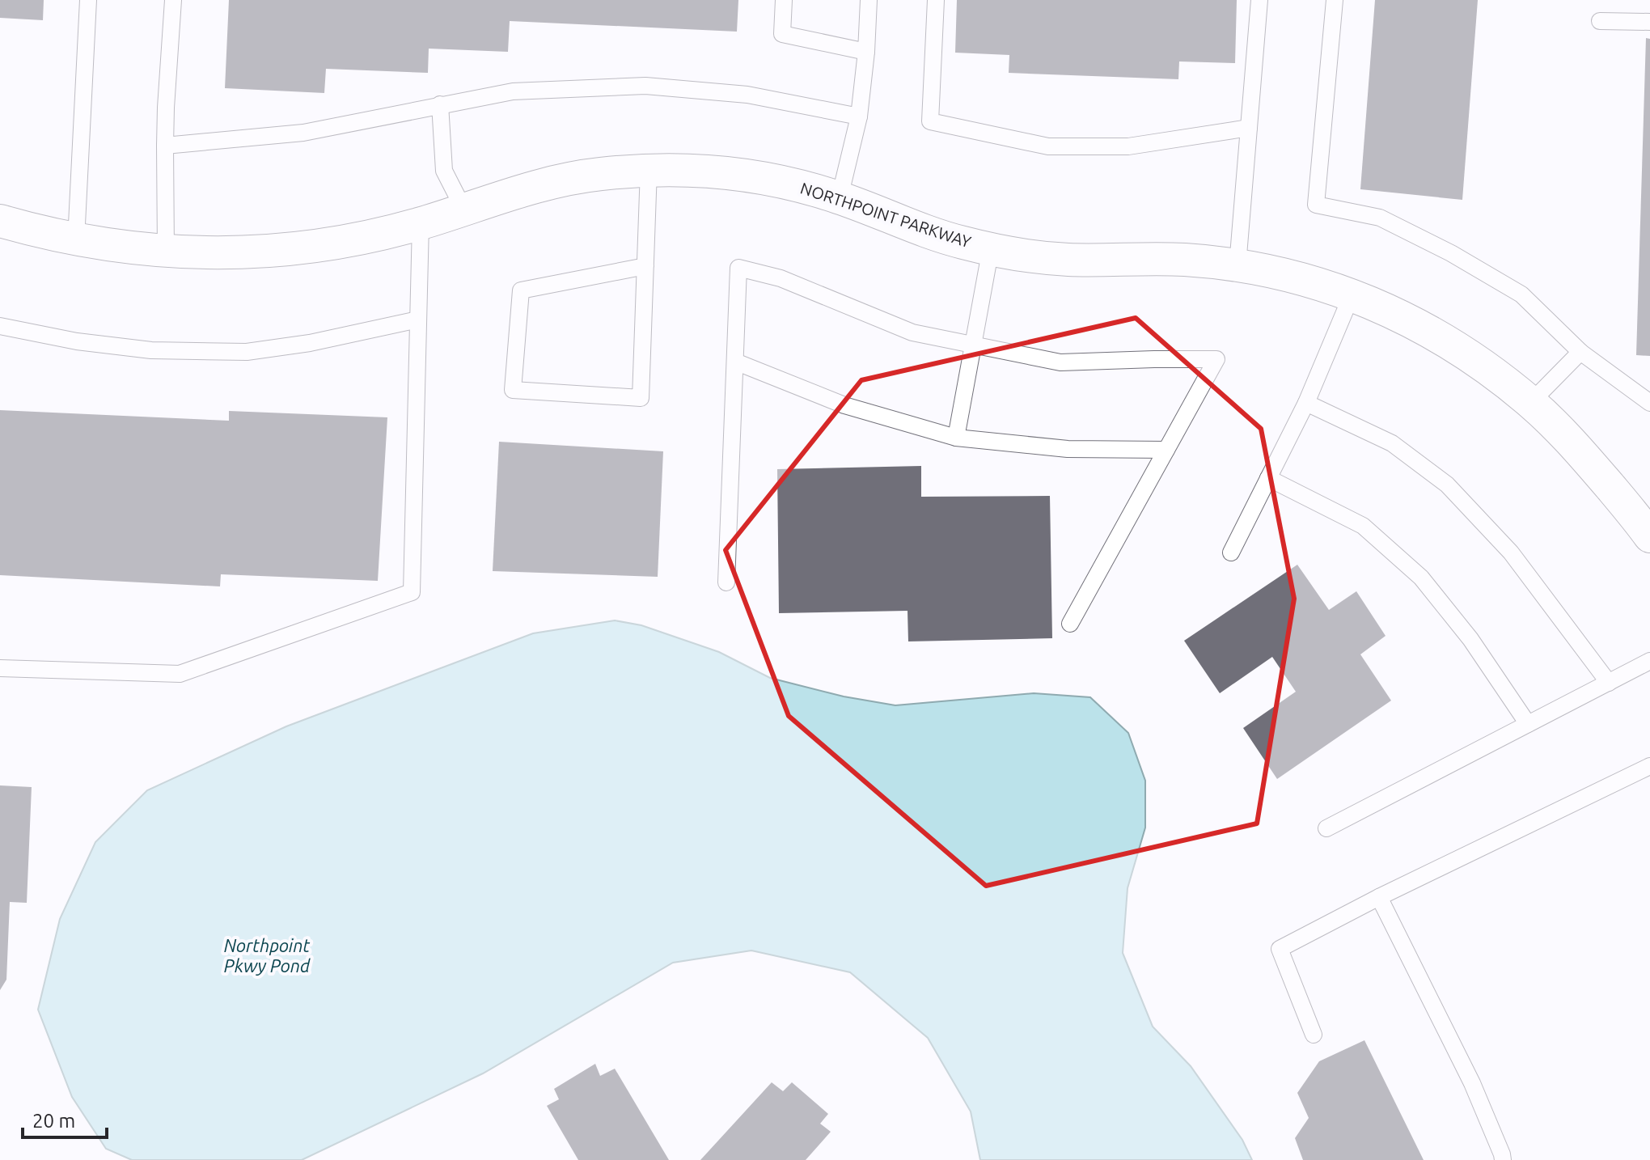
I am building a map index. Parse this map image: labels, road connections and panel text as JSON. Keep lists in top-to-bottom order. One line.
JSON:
{"streets":{"street":["NORTHPOINT PARKWAY"]},"water":["Northpoint Pkwy Pond"],"scale_bar":"20 m"}
